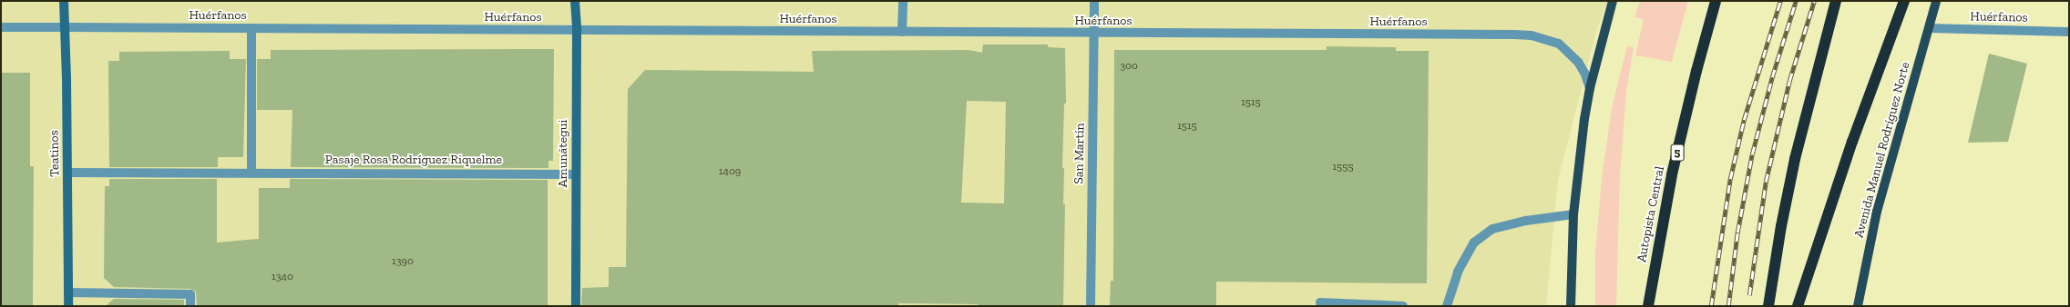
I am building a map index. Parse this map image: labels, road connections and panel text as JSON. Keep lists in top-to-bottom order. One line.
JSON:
{"streets":{"highway":["5","Autopista Central"],"main road":["Avenida Manuel Rodríguez Norte","Teatinos","Amunátegui"],"street":["Huérfanos","San Martín","Pasaje Rosa Rodríguez Riquelme"]},"crossings":[["Huérfanos","Avenida Manuel Rodríguez Norte"],["Huérfanos","Teatinos"],["Huérfanos","Amunátegui"],["Huérfanos","San Martín"],["Teatinos","Pasaje Rosa Rodríguez Riquelme"],["Amunátegui","Pasaje Rosa Rodríguez Riquelme"]],"house_numbers":["300","1515","1515","1555","1409","1390","1340"]}
